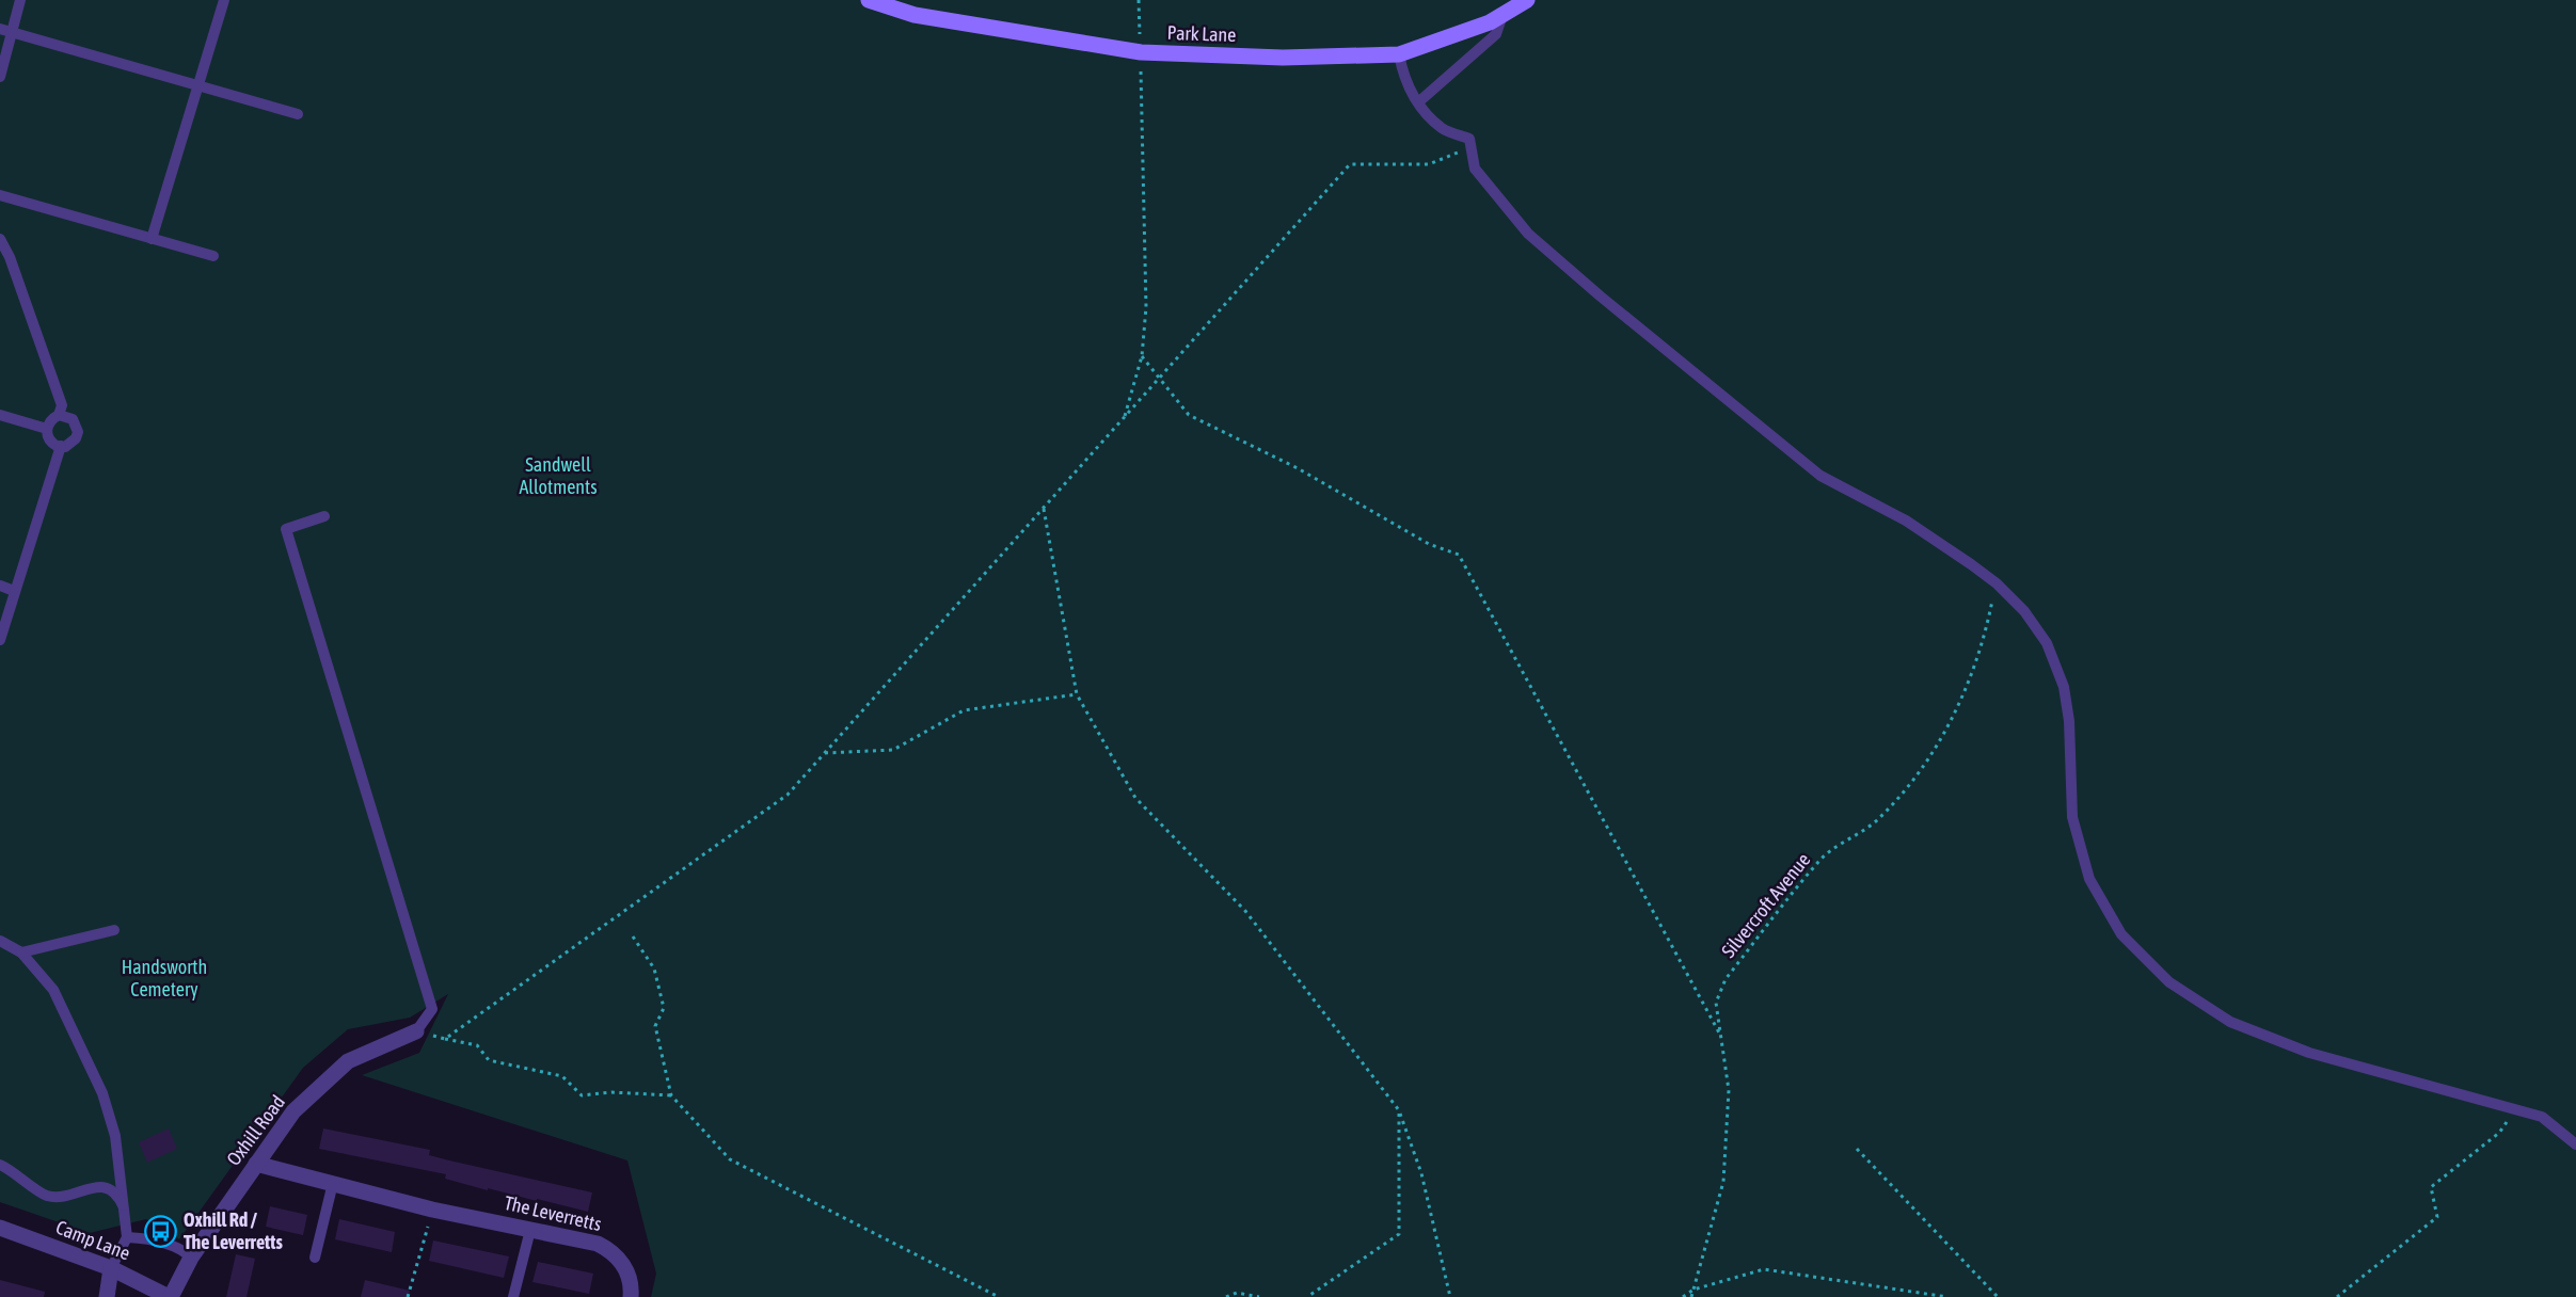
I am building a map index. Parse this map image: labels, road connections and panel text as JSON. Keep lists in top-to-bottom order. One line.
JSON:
{"streets":{"street":["Park Lane","Oxhill Road","The Leverretts","Camp Lane"],"path":["Silvercroft Avenue"]},"crossings":[["Oxhill Road","The Leverretts"],["Oxhill Road","Camp Lane"]],"parks":["Sandwell Allotments","Handsworth Cemetery"],"places":{"bus stop":["Oxhill Rd / The Leverretts"]}}
